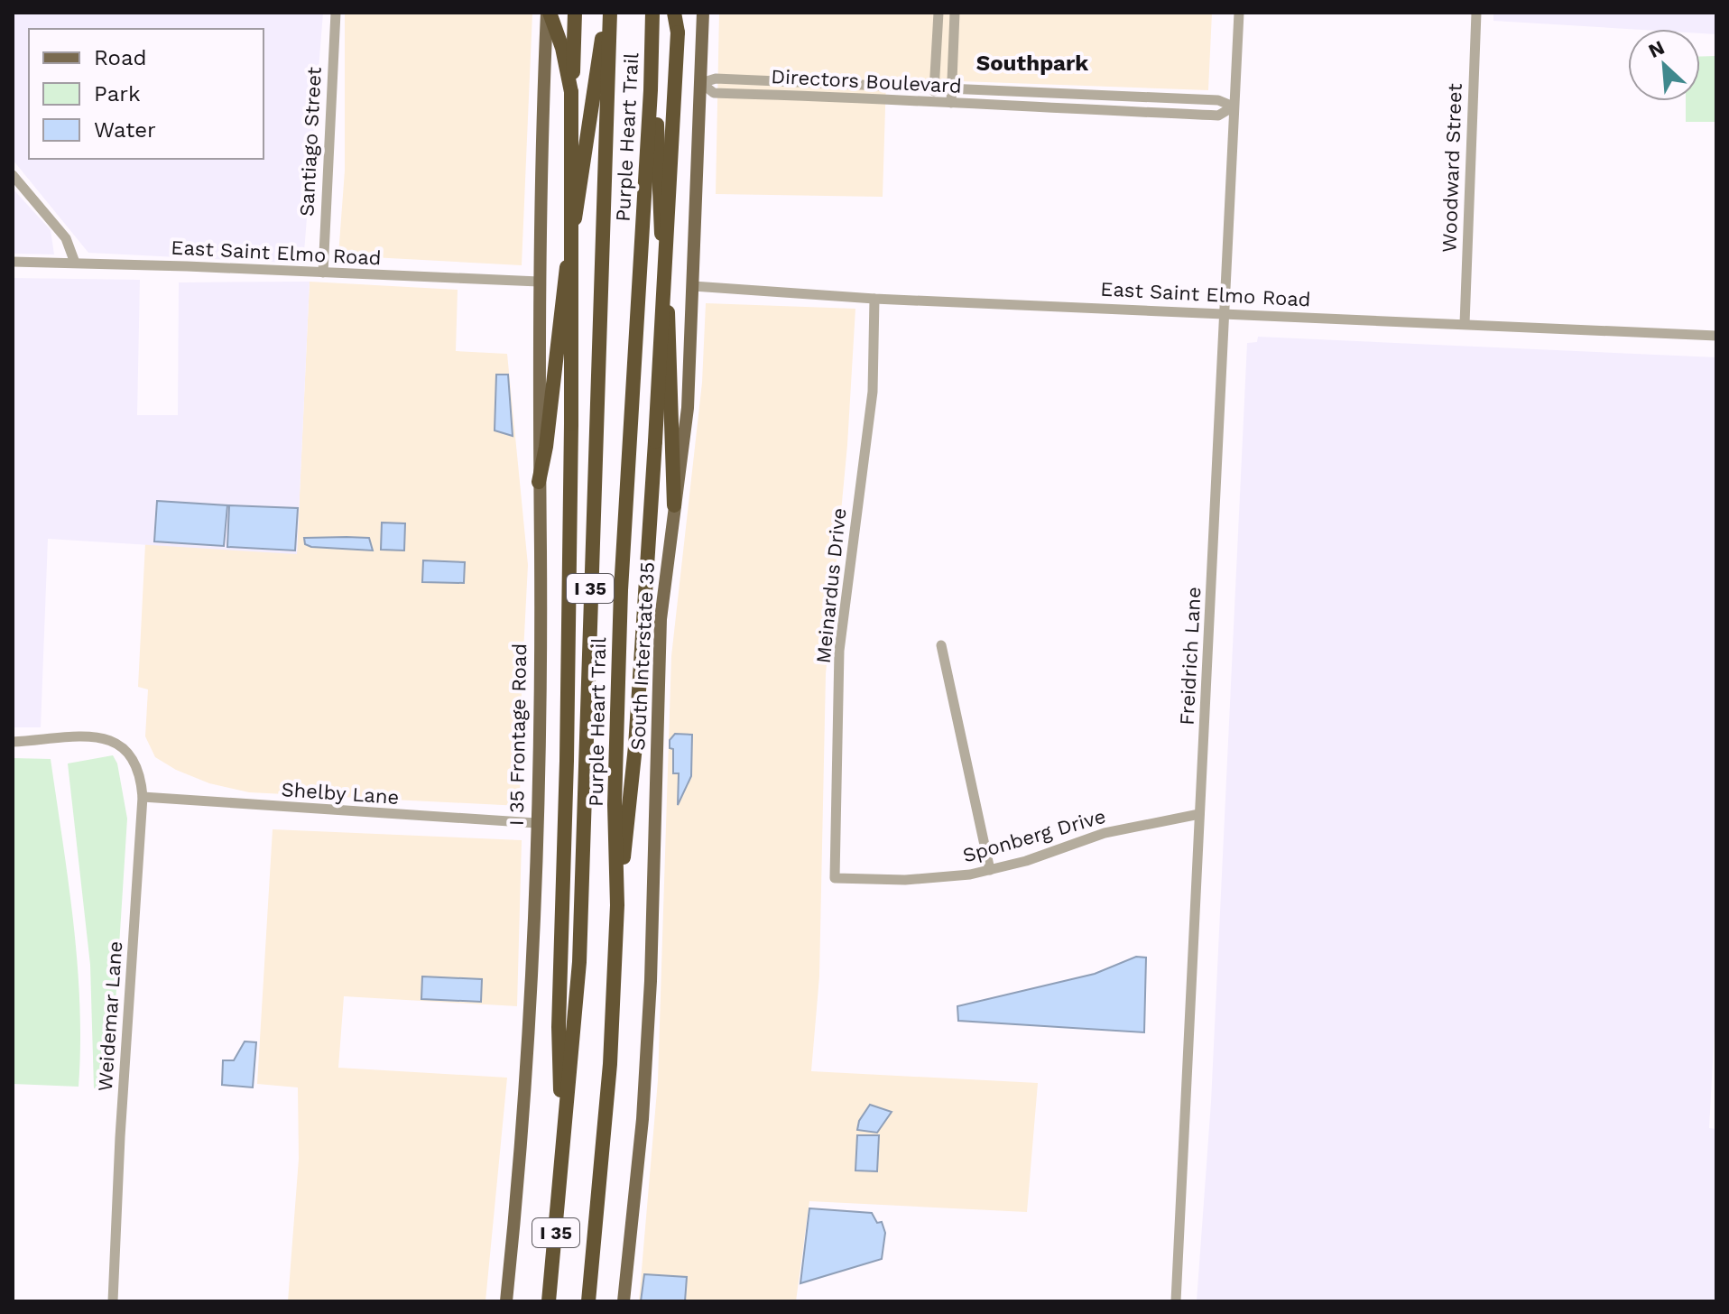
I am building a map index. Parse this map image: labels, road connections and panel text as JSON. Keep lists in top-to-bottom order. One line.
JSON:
{"streets":{"highway":["Purple Heart Trail","I 35"],"main road":["South Interstate 35","I 35 Frontage Road"],"street":["Directors Boulevard","Santiago Street","Woodward Street","East Saint Elmo Road","Meinardus Drive","Freidrich Lane","Shelby Lane","Sponberg Drive","Weidemar Lane"]},"crossings":[["Directors Boulevard","South Interstate 35"],["Directors Boulevard","Freidrich Lane"],["Santiago Street","East Saint Elmo Road"],["Woodward Street","East Saint Elmo Road"],["East Saint Elmo Road","Meinardus Drive"],["East Saint Elmo Road","South Interstate 35"],["East Saint Elmo Road","Freidrich Lane"],["Meinardus Drive","Sponberg Drive"],["Freidrich Lane","Sponberg Drive"],["I 35 Frontage Road","Shelby Lane"],["Shelby Lane","Weidemar Lane"]],"districts":["Southpark"],"legend":["Road","Park","Water"],"north":"top left"}
